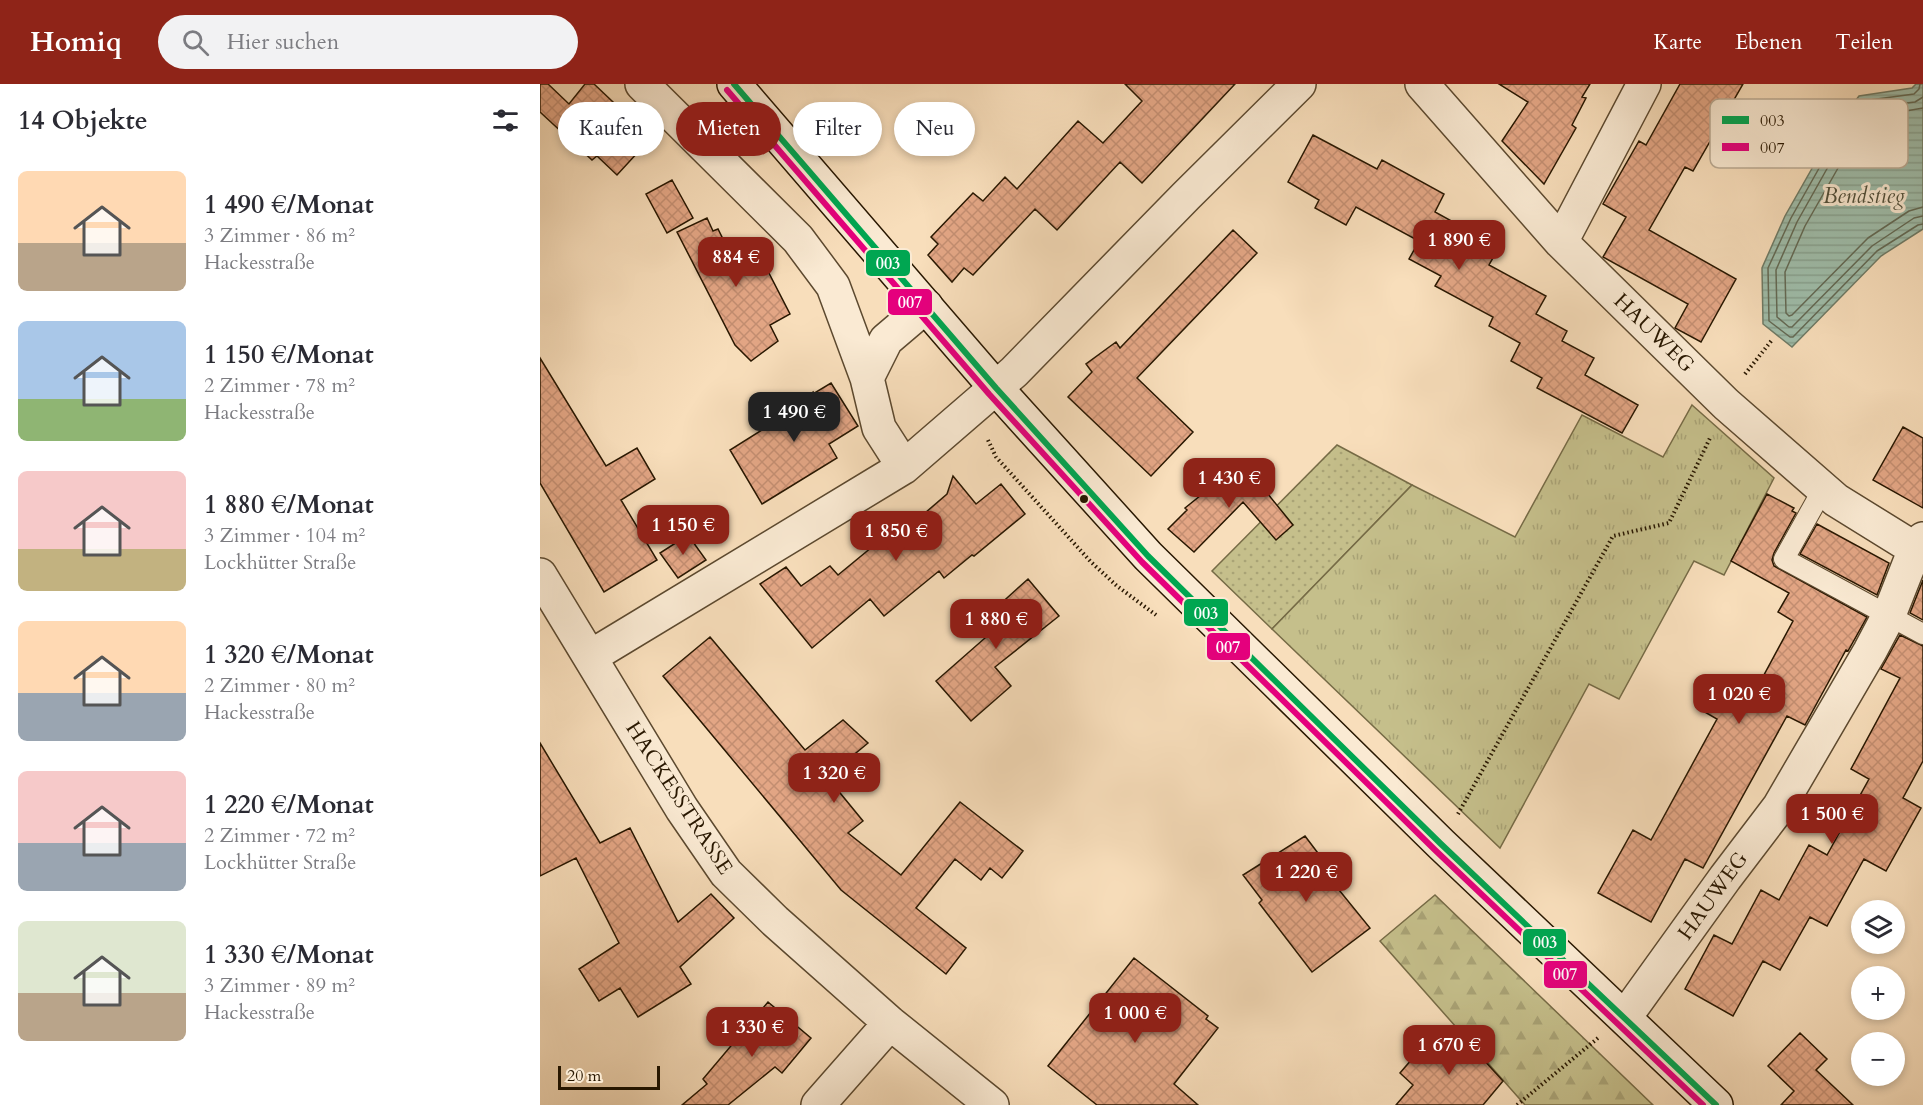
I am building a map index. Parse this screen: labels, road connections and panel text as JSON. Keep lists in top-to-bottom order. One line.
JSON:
{"streets":{"street":["HAUWEG","HACKESSTRASSE"]},"water":["Bendstieg"],"lines":["transit line 003","transit line 007"],"legend":["003","007"],"scale_bar":"20 m","page":{"header":"Homiq","search":"Hier suchen","nav":["Karte","Ebenen","Teilen"],"heading":"14 Objekte","chip":["Kaufen","Mieten","Filter","Neu"],"list":[{"name":"1 490 €/Monat","note":"3 Zimmer · 86 m² · Hackesstraße"},{"name":"1 150 €/Monat","note":"2 Zimmer · 78 m² · Hackesstraße"},{"name":"1 880 €/Monat","note":"3 Zimmer · 104 m² · Lockhütter Straße"},{"name":"1 320 €/Monat","note":"2 Zimmer · 80 m² · Hackesstraße"},{"name":"1 220 €/Monat","note":"2 Zimmer · 72 m² · Lockhütter Straße"},{"name":"1 330 €/Monat","note":"3 Zimmer · 89 m² · Hackesstraße"}],"price":["1 890 €","884 €","1 490 €","1 430 €","1 150 €","1 850 €","1 880 €","1 020 €","1 320 €","1 500 €","1 220 €","1 000 €","1 330 €","1 670 €"],"map_buttons":["+","−"],"scale":"20 m"}}
